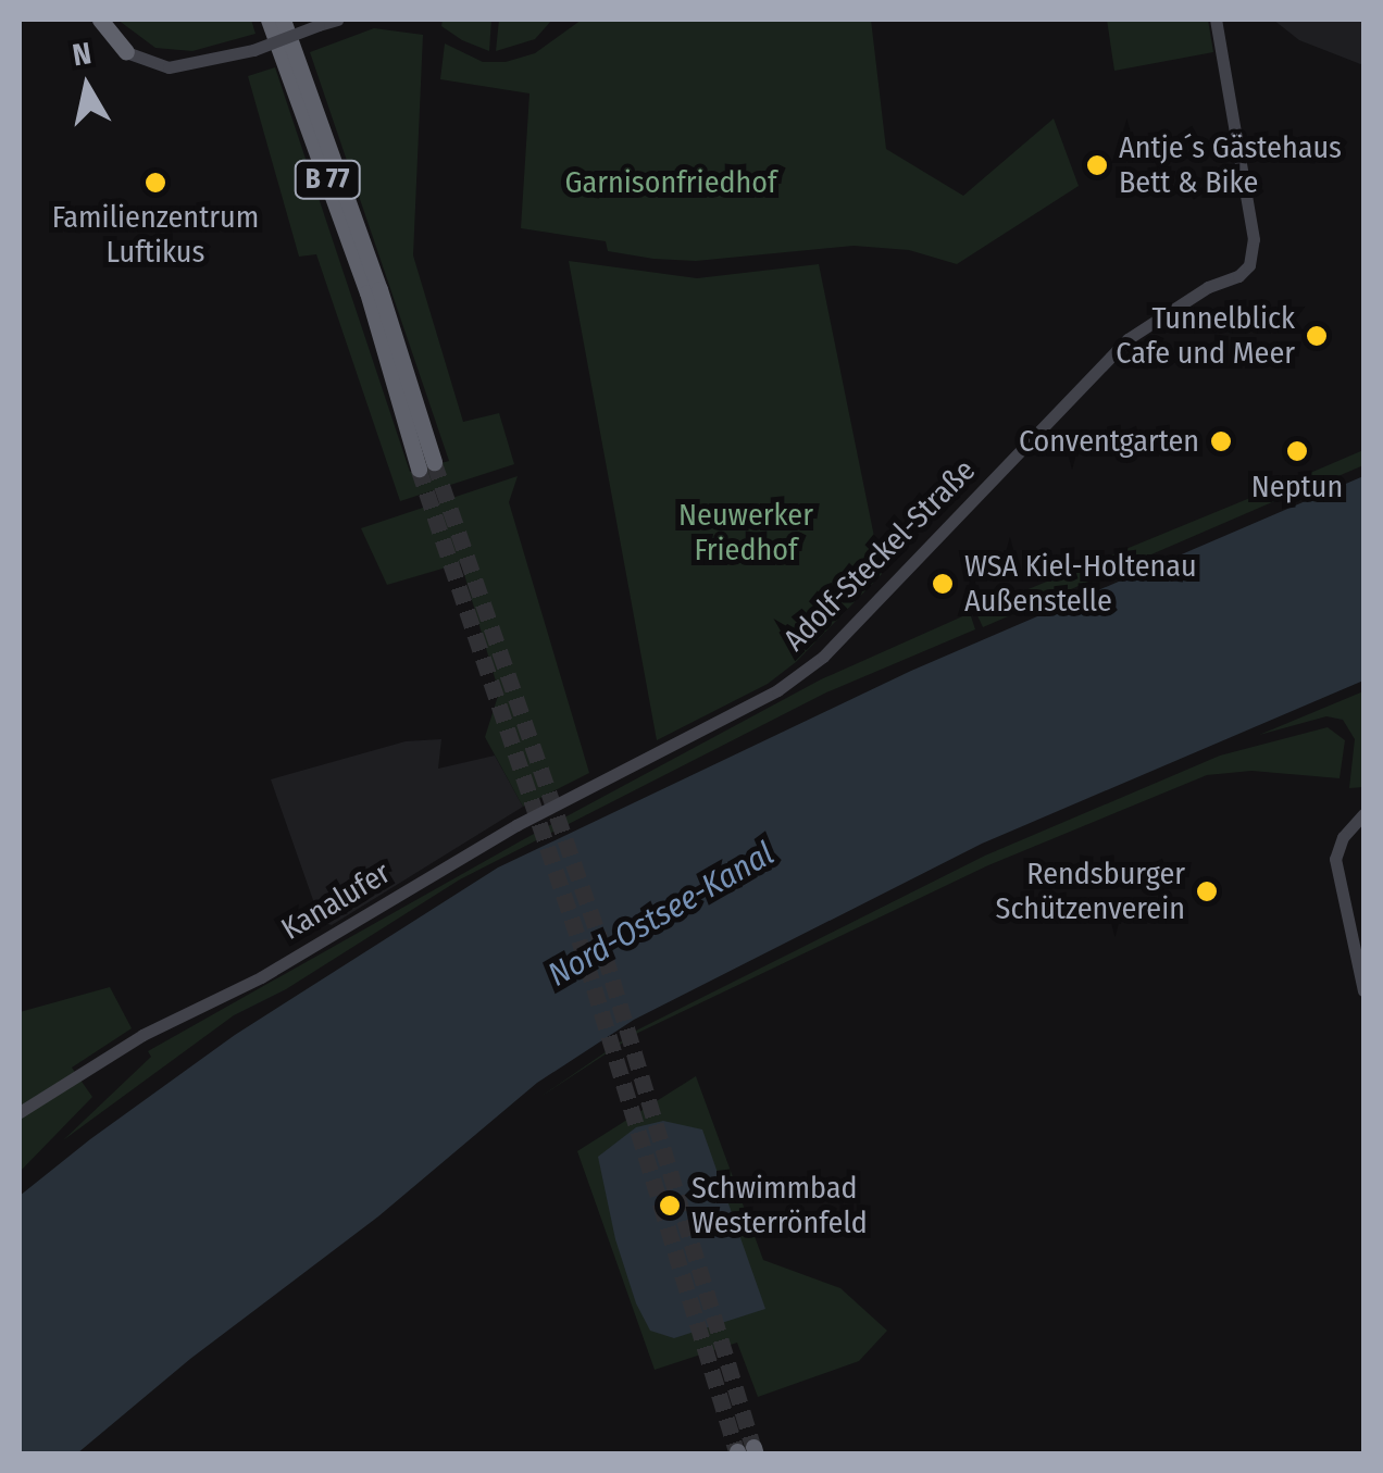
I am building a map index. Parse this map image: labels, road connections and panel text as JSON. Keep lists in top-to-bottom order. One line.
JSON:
{"streets":{"highway":["B 77"],"street":["Adolf-Steckel-Straße","Kanalufer"]},"crossings":[["Adolf-Steckel-Straße","Kanalufer"]],"water":["Nord-Ostsee-Kanal"],"parks":["Garnisonfriedhof","Neuwerker Friedhof"],"places":["Antje´s Gästehaus Bett & Bike","Familienzentrum Luftikus","Tunnelblick Cafe und Meer","Conventgarten","Neptun","WSA Kiel-Holtenau Außenstelle","Rendsburger Schützenverein","Schwimmbad Westerrönfeld"],"north":"top"}
